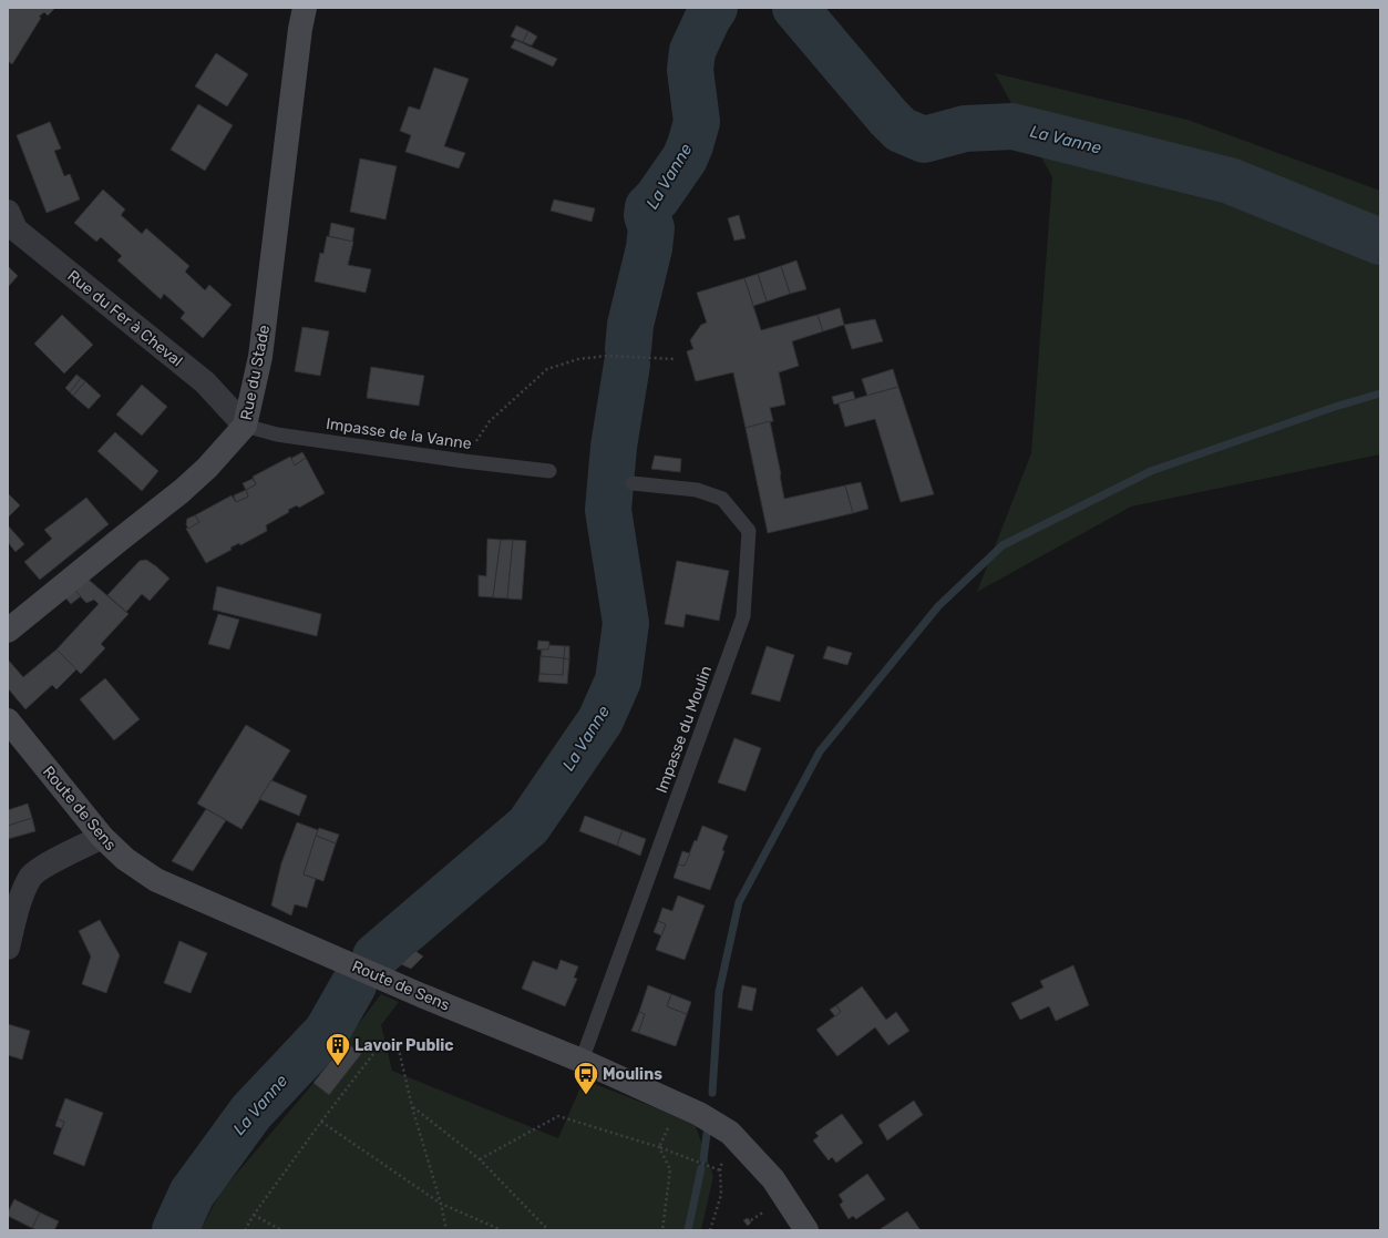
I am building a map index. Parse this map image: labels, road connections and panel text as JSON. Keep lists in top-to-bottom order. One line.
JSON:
{"streets":{"street":["Rue du Fer à Cheval","Rue du Stade","Route de Sens"],"lane":["Impasse de la Vanne","Impasse du Moulin"]},"crossings":[["Rue du Fer à Cheval","Rue du Stade"],["Rue du Fer à Cheval","Impasse de la Vanne"],["Rue du Stade","Impasse de la Vanne"],["Impasse du Moulin","Route de Sens"]],"water":["La Vanne"],"places":{"building":["Lavoir Public"],"bus stop":["Moulins"]}}
